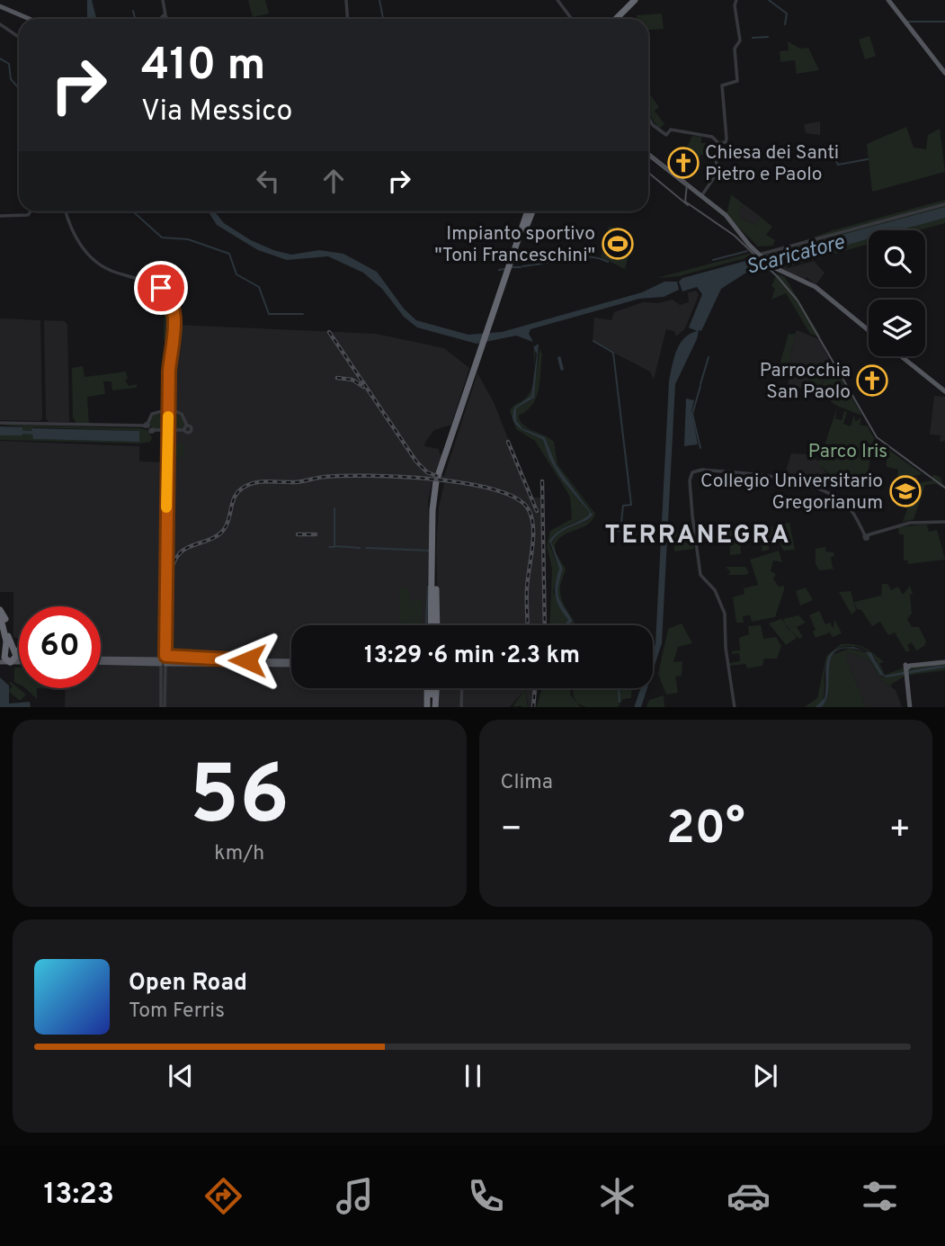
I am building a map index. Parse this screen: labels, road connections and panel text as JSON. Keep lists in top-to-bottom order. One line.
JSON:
{"districts":["TERRANEGRA"],"water":["Scaricatore"],"parks":["Parco Iris"],"places":{"church":["Chiesa dei Santi Pietro e Paolo","Parrocchia San Paolo"],"sports":["Impianto sportivo \"Toni Franceschini\""],"school or university":["Collegio Universitario Gregorianum"]},"page":{"turn":["410 m","Via Messico"],"limit":"60","trip":"13:29 · 6 min · 2.3 km","tile":[["56","km/h"],"Clima"],"heat":["−","20°","+"],"song":["Open Road","Tom Ferris"],"tabs":"13:23"}}
